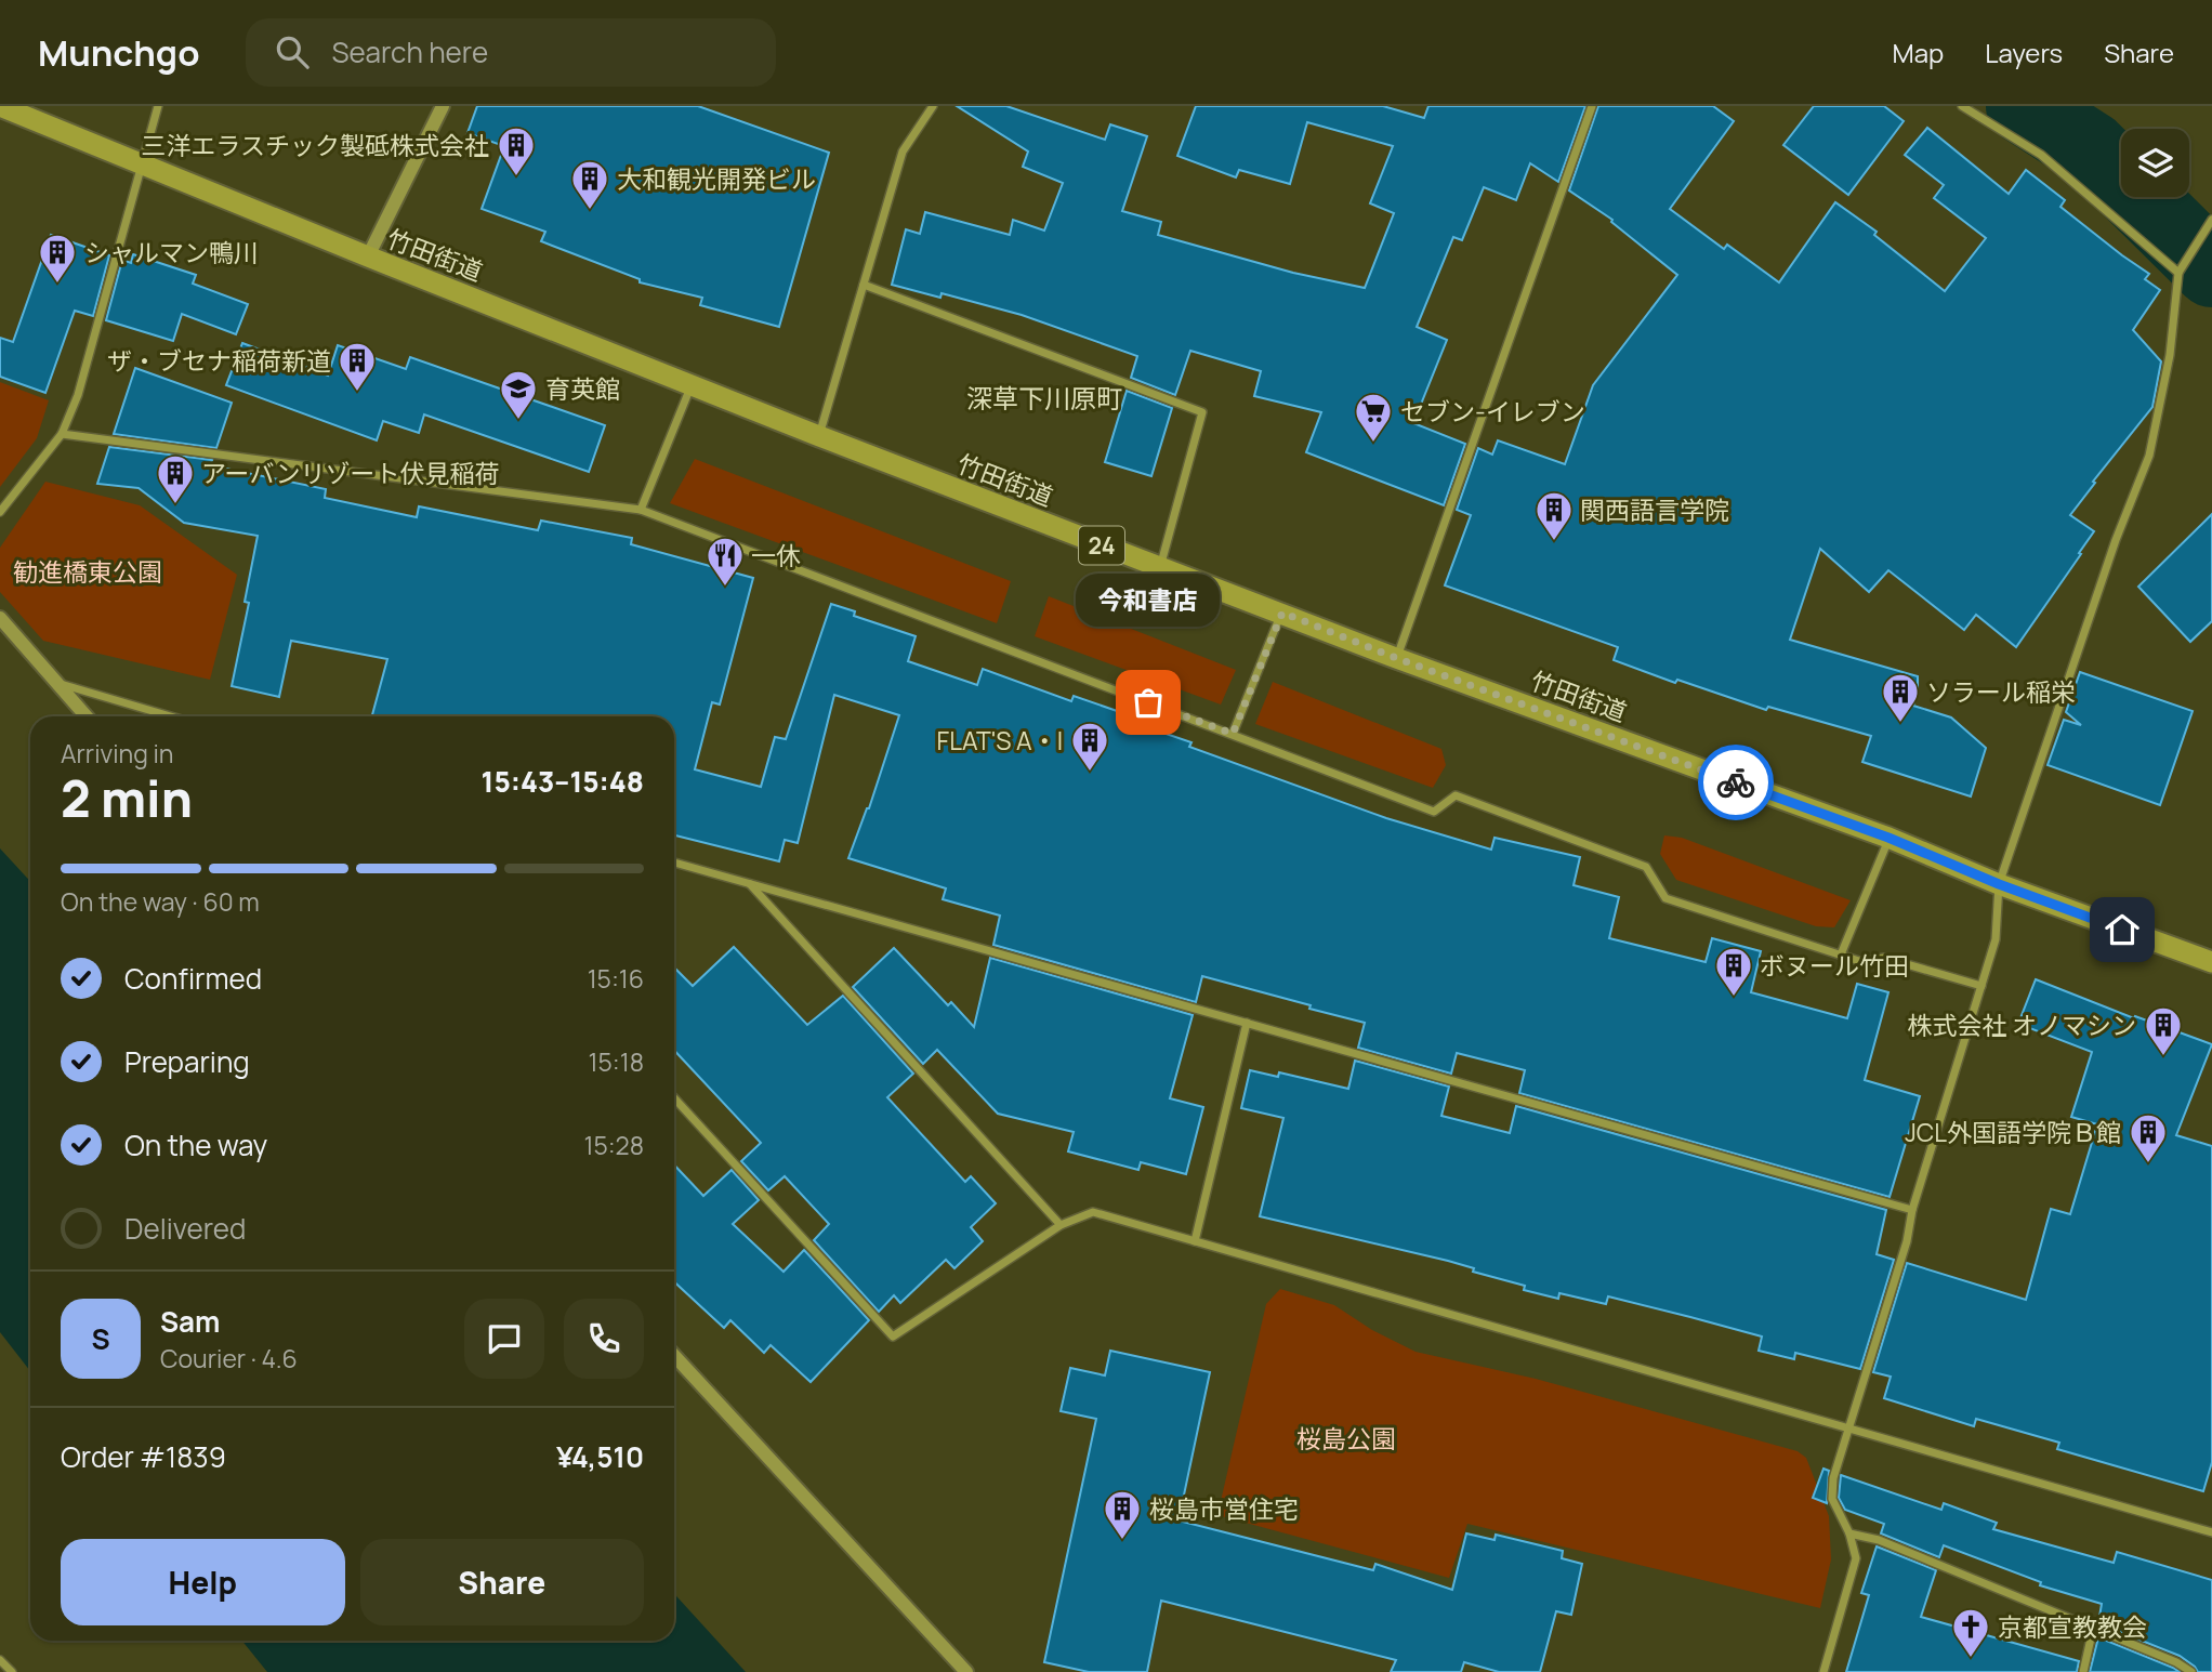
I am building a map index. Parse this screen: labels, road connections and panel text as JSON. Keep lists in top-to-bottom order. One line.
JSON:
{"streets":{"highway":["竹田街道","24"]},"districts":["深草下川原町"],"parks":["勧進橋東公園","桜島公園"],"places":{"building":["三洋エラスチック製砥株式会社","大和観光開発ビル","シャルマン鴨川","ザ・ブセナ稲荷新道","アーバンリゾート伏見稲荷","関西語言学院","ソラール稲栄","FLAT'S A・I","ボヌール竹田","株式会社 オノマシン","JCL外国語学院Ｂ館","桜島市営住宅"],"school or university":["育英館"],"supermarket":["セブン-イレブン"],"restaurant":["一休"],"other":["今和書店"],"church":["京都宣教教会"]},"page":{"header":"Munchgo","search":"Search here","nav":["Map","Layers","Share"],"bubble":"今和書店","heading":["2 min","Arriving in","15:43–15:48"],"panel":["Sam","Courier · 4.6","Order #1839","¥4,510"],"bar":"On the way · 60 m","list":[["Confirmed","15:16"],["Preparing","15:18"],["On the way","15:28"],"Delivered"],"round":"S","buttons":["Help","Share"]}}
